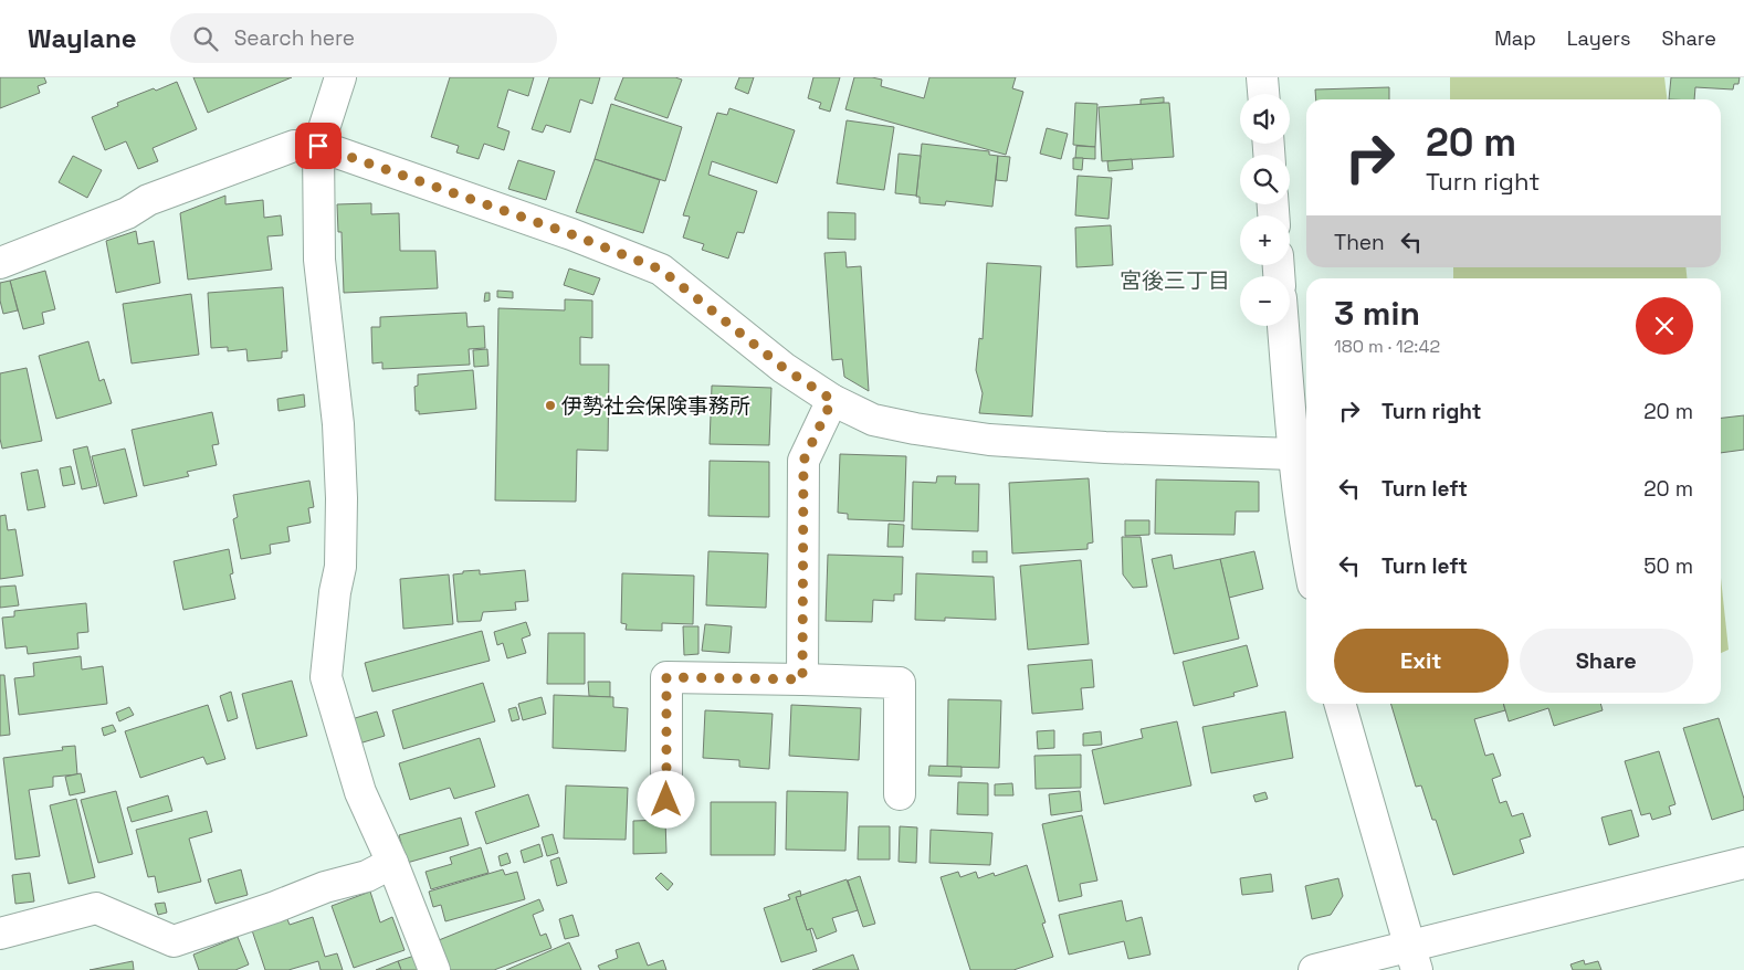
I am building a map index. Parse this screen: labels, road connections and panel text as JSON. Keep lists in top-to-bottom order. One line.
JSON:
{"districts":["宮後三丁目"],"places":["伊勢社会保険事務所"],"page":{"header":"Waylane","search":"Search here","nav":["Map","Layers","Share"],"map_buttons":["+","−"],"turn":["20 m","Turn right"],"then":"Then","heading":["3 min","180 m · 12:42"],"list":[{"name":"Turn right","value":"20 m"},{"name":"Turn left","value":"20 m"},{"name":"Turn left","value":"50 m"}],"buttons":["Exit","Share"]}}
